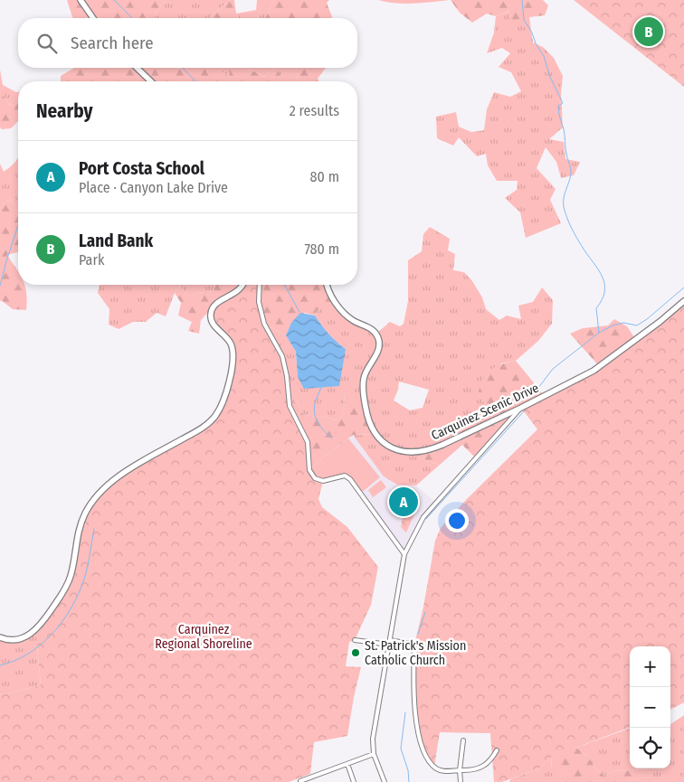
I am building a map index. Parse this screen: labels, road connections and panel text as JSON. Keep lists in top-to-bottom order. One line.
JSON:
{"streets":{"street":["Carquinez Scenic Drive"]},"parks":["Carquinez Regional Shoreline"],"places":["St. Patrick's Mission Catholic Church"],"page":{"pins":["B","A"],"search":"Search here","heading":["Nearby","2 results"],"list":[{"mark":"A","name":"Port Costa School","note":"Place · Canyon Lake Drive","value":"80 m"},{"mark":"B","name":"Land Bank","note":"Park","value":"780 m"}],"map_buttons":["+","−"]}}
